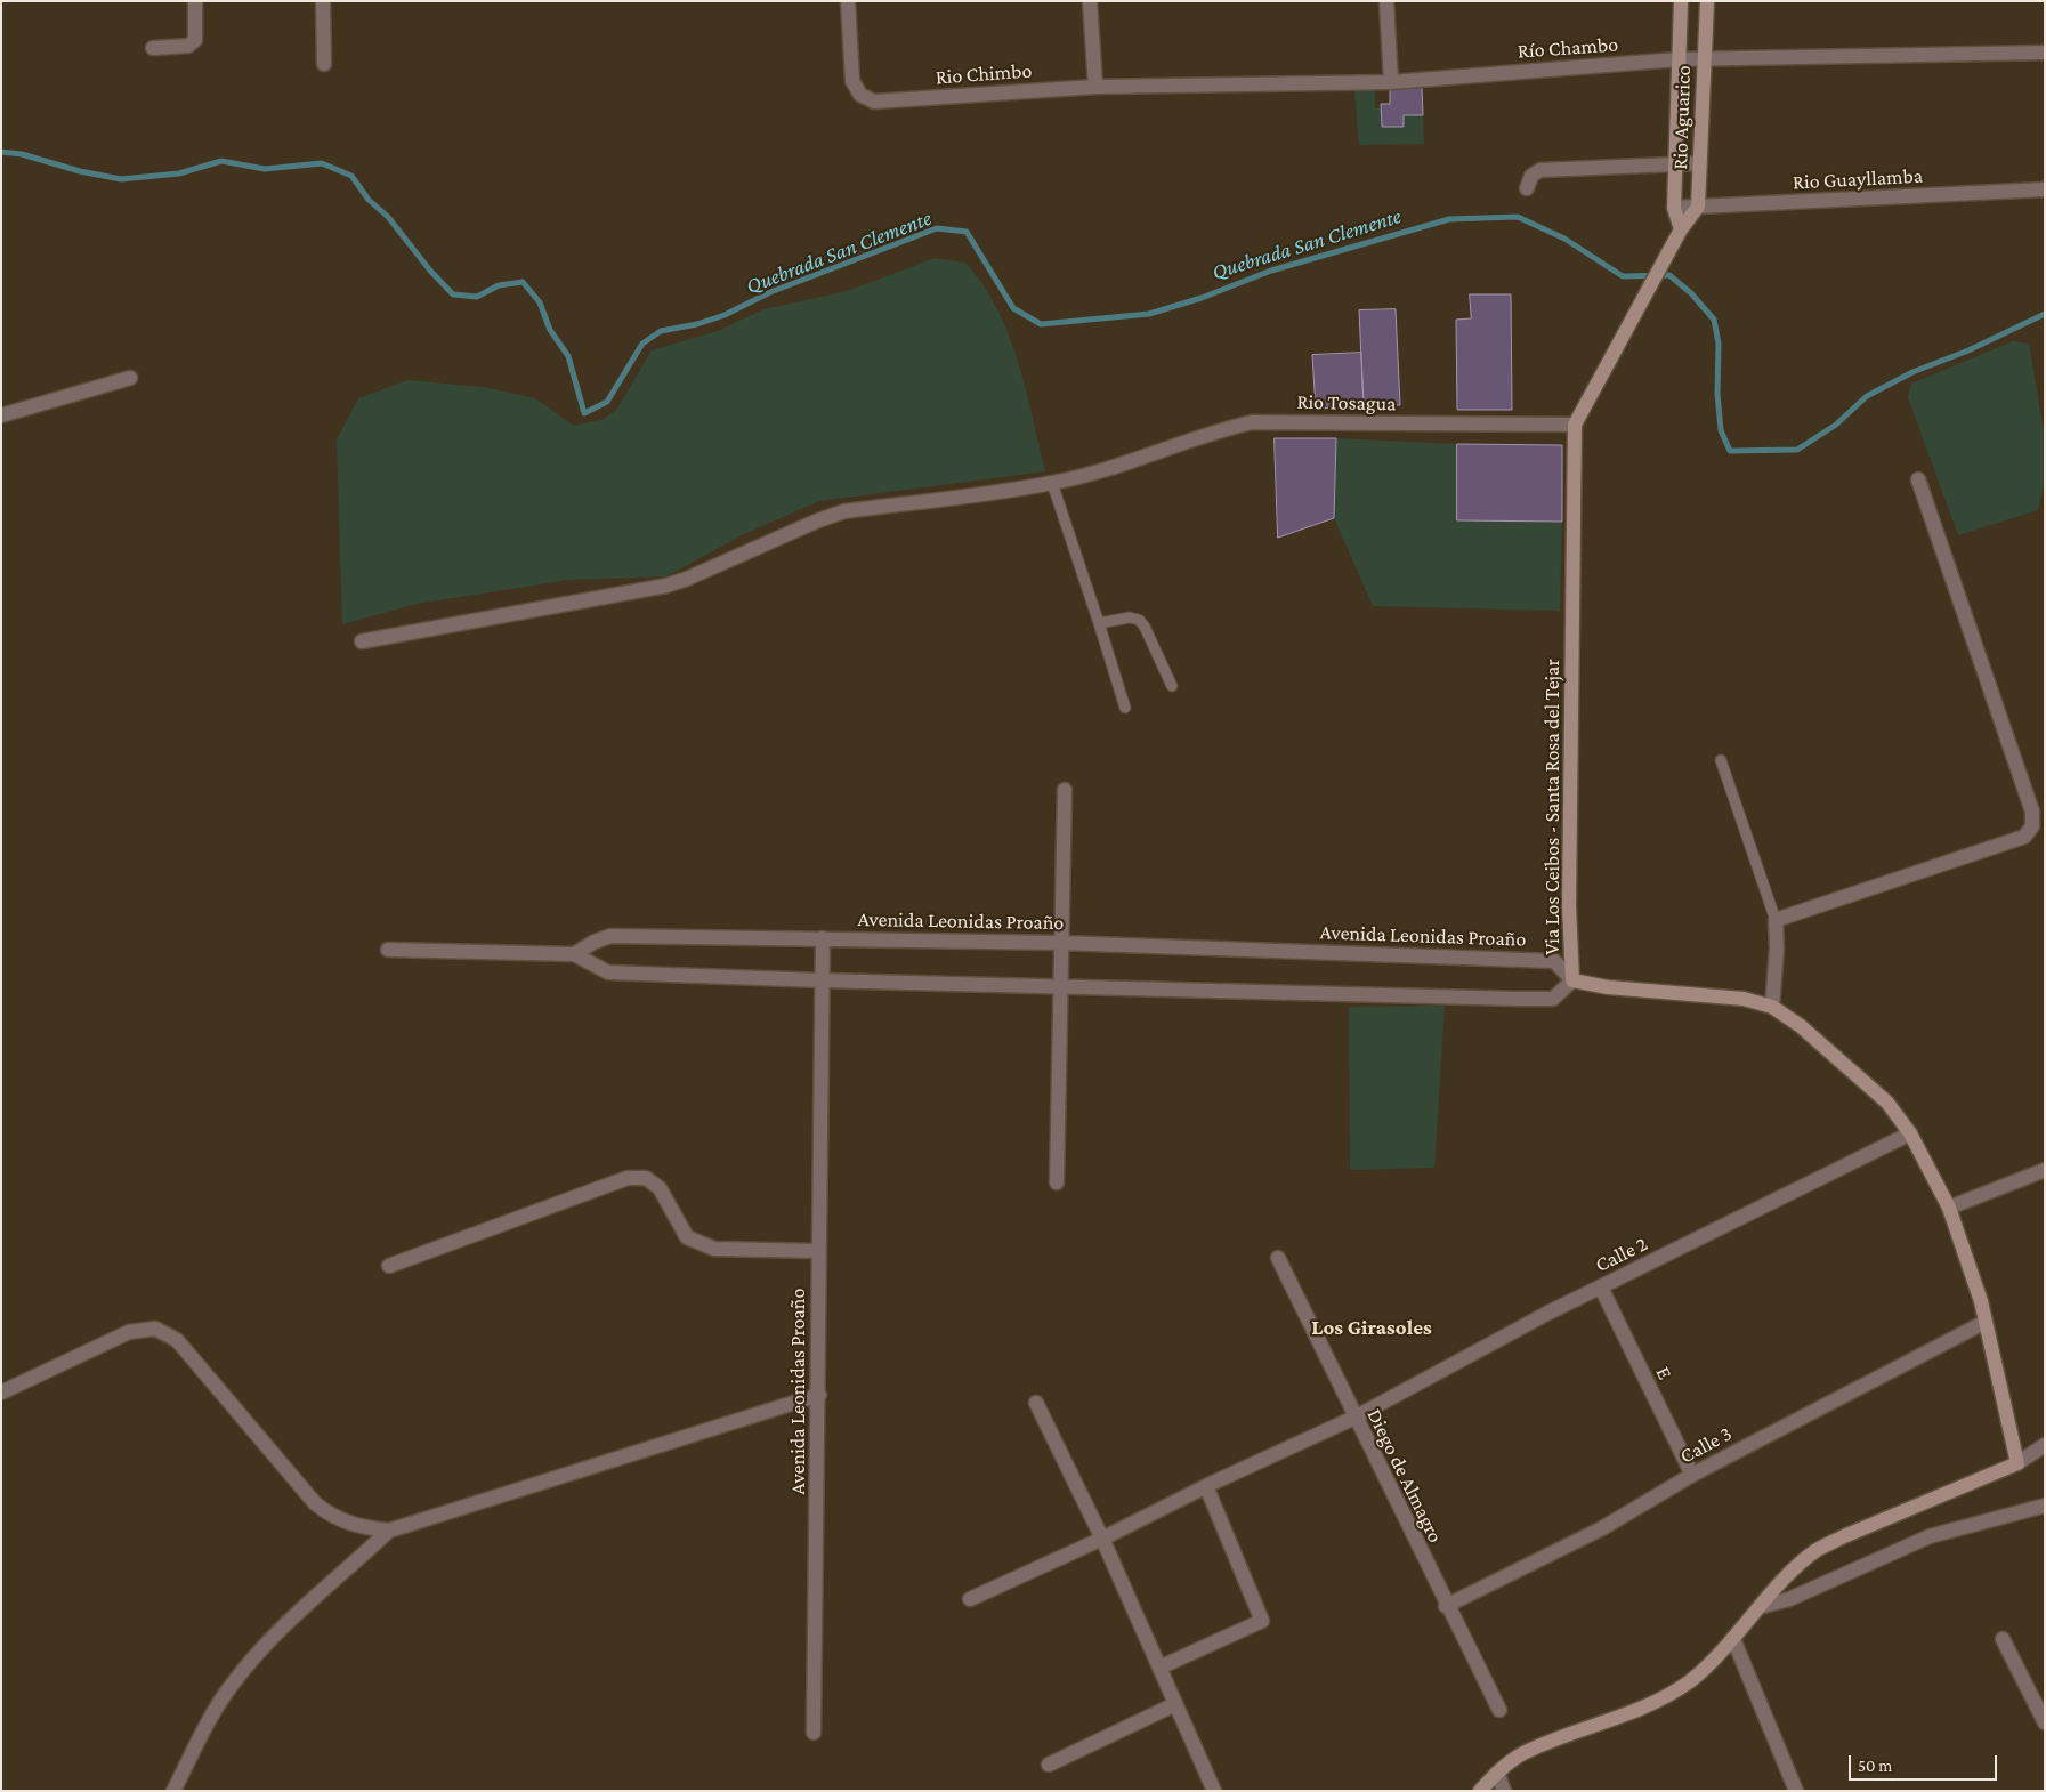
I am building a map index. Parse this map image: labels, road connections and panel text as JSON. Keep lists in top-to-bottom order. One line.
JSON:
{"streets":{"main road":["Rio Aguarico","Via Los Ceibos - Santa Rosa del Tejar"],"street":["Río Chambo","Rio Chimbo","Rio Guayllamba","Rio Tosagua","Avenida Leonidas Proaño","Calle 2","E","Calle 3","Diego de Almagro"]},"crossings":[["Río Chambo","Rio Chimbo"],["Río Chambo","Rio Aguarico"],["Rio Aguarico","Rio Guayllamba"],["Rio Aguarico","Via Los Ceibos - Santa Rosa del Tejar"],["Rio Tosagua","Via Los Ceibos - Santa Rosa del Tejar"],["Via Los Ceibos - Santa Rosa del Tejar","Avenida Leonidas Proaño"],["Via Los Ceibos - Santa Rosa del Tejar","Calle 2"],["Via Los Ceibos - Santa Rosa del Tejar","Calle 3"],["Calle 2","E"],["Calle 2","Diego de Almagro"],["E","Calle 3"],["Calle 3","Diego de Almagro"]],"districts":["Los Girasoles"],"water":["Quebrada San Clemente"],"scale_bar":"50 m"}
